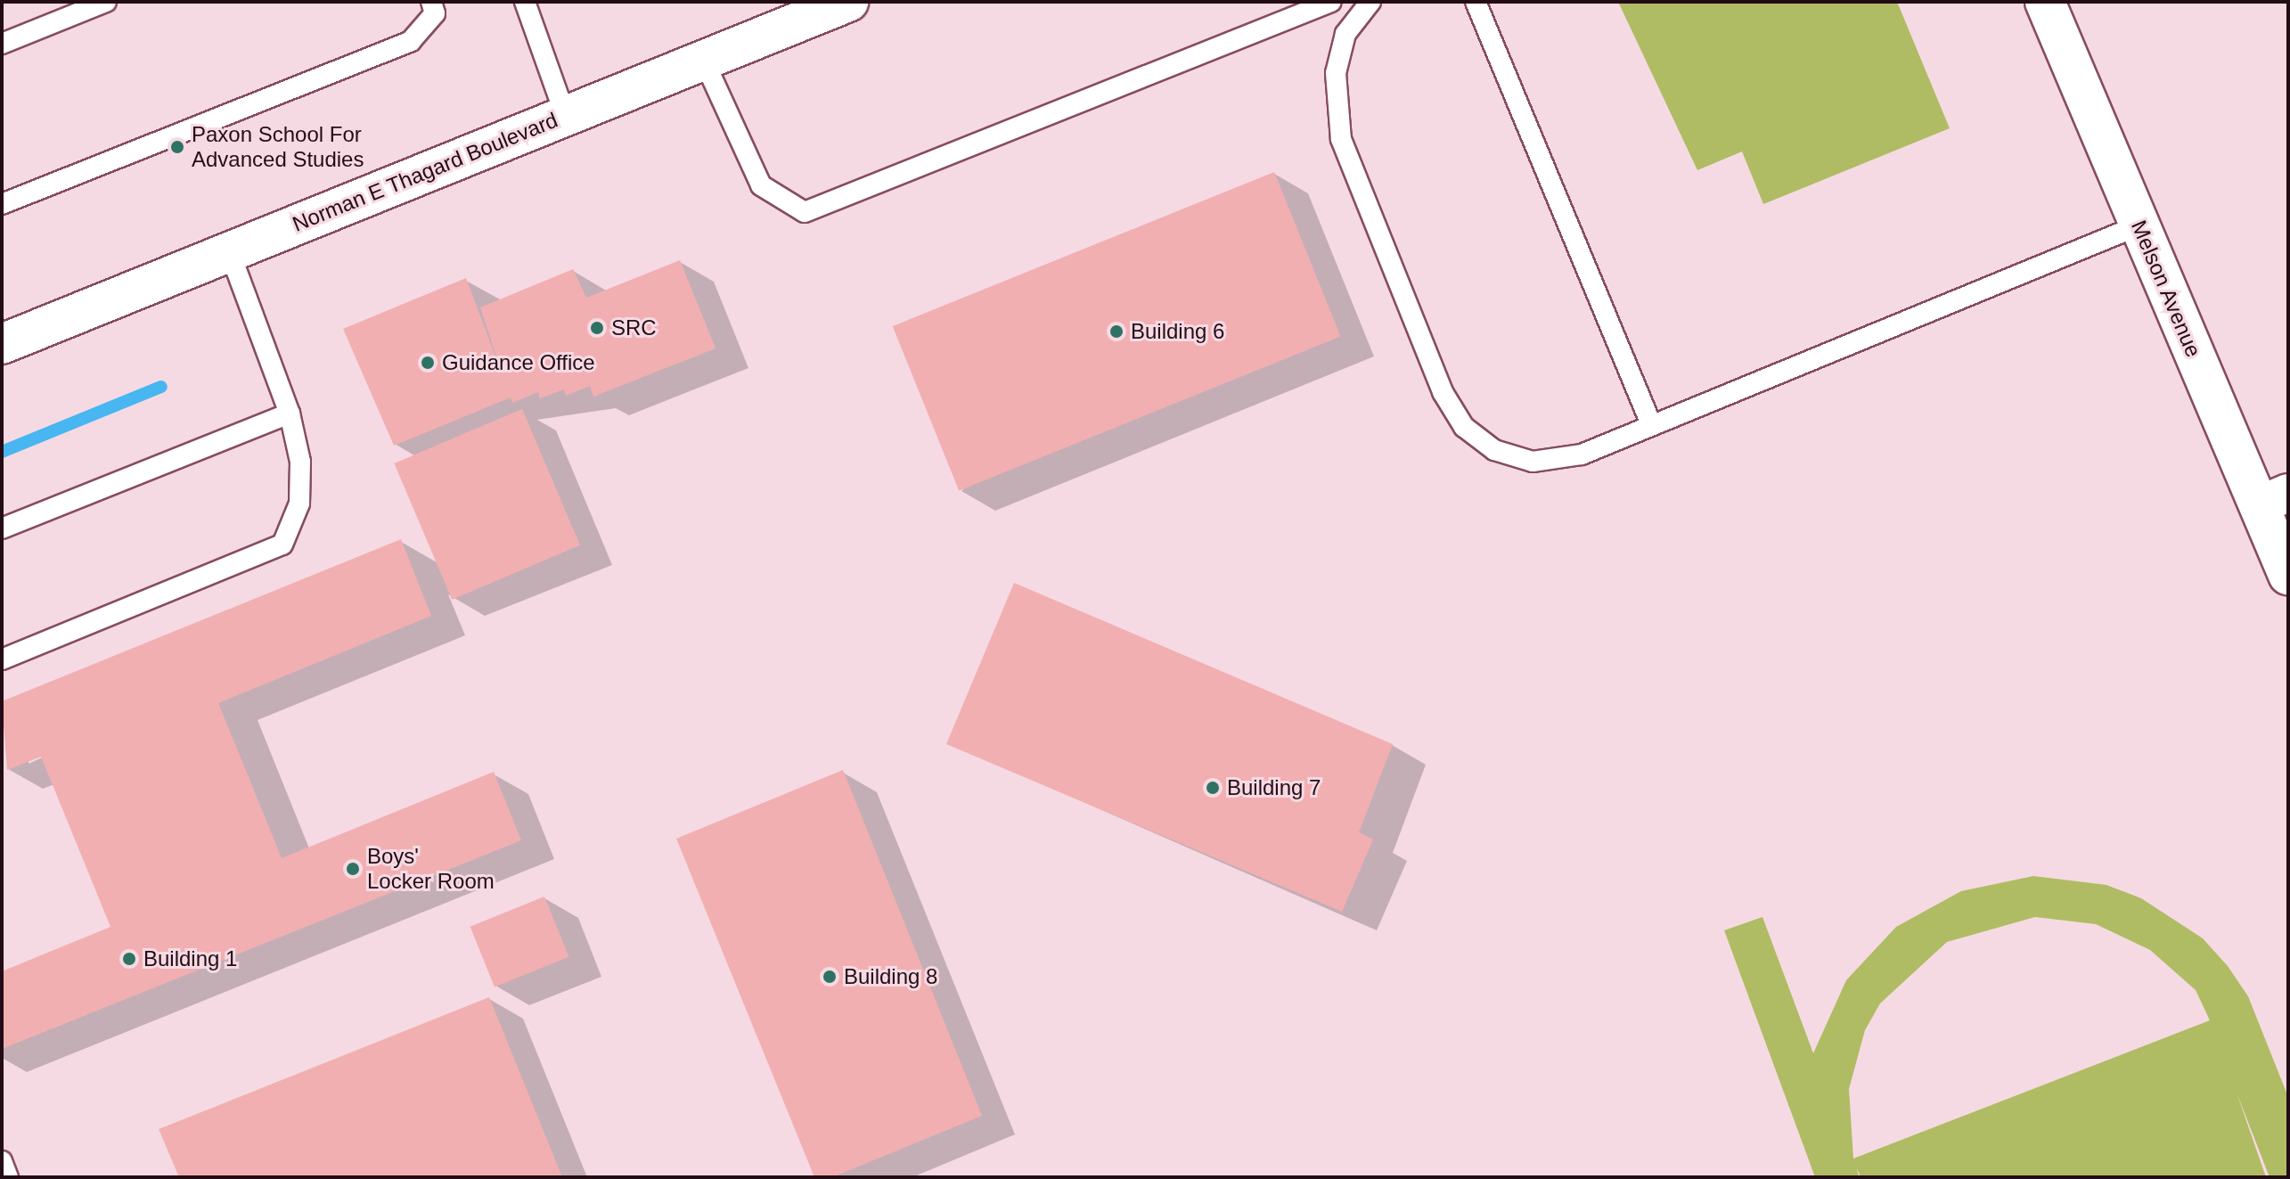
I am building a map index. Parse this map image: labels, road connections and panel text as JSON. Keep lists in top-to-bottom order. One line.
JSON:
{"streets":{"street":["Norman E Thagard Boulevard","Melson Avenue"]},"places":["Paxon School For Advanced Studies","SRC","Building 6","Guidance Office","Building 7","Boys' Locker Room","Building 1","Building 8"]}
